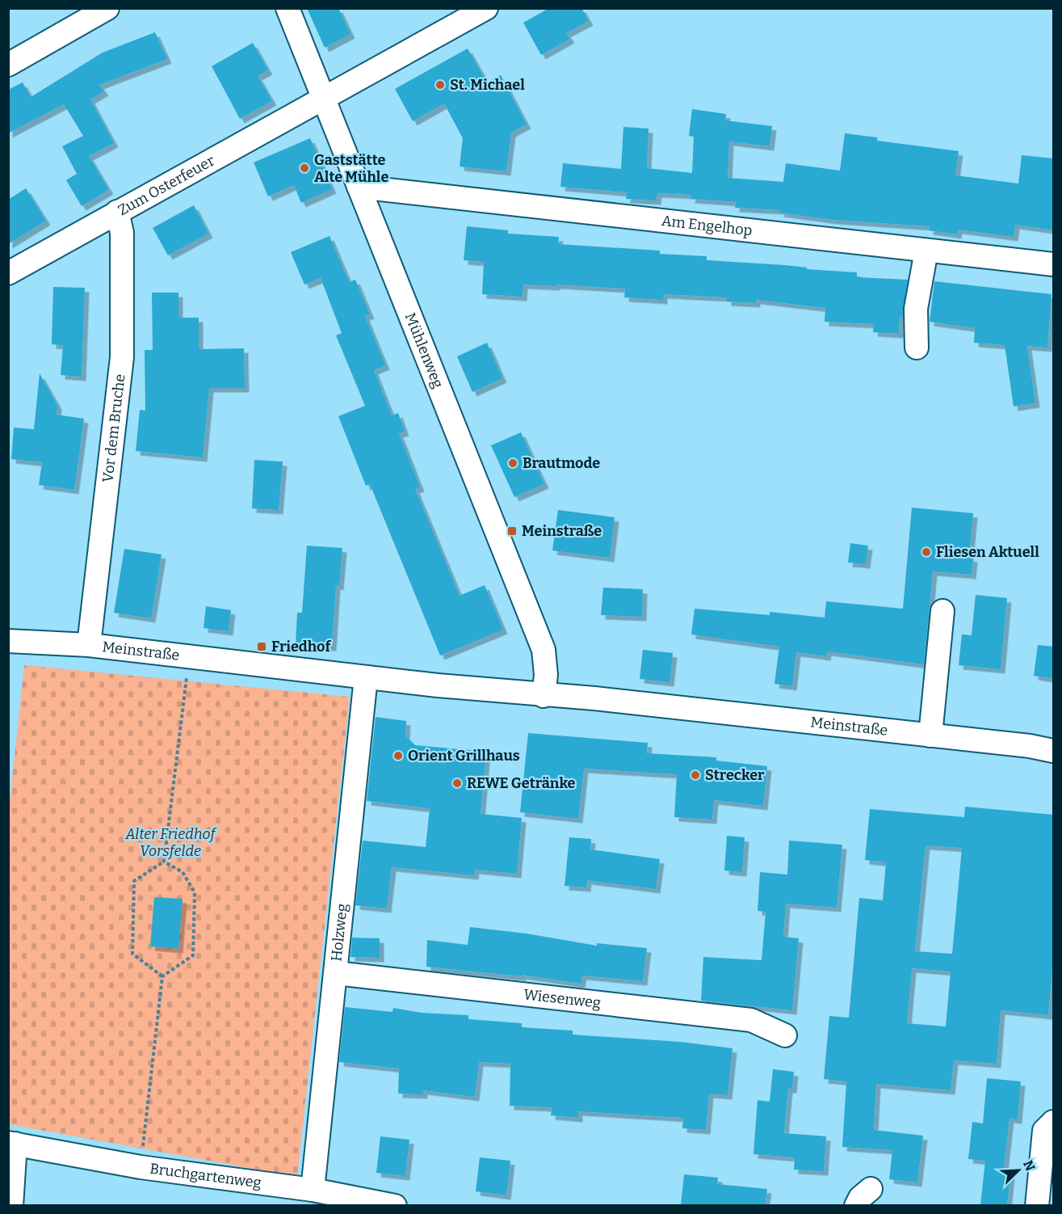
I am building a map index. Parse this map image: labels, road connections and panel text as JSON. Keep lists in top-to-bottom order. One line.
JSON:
{"streets":{"street":["Zum Osterfeuer","Am Engelhop","Mühlenweg","Vor dem Bruche","Meinstraße","Holzweg","Wiesenweg","Bruchgartenweg"]},"crossings":[["Zum Osterfeuer","Mühlenweg"],["Zum Osterfeuer","Vor dem Bruche"],["Am Engelhop","Mühlenweg"],["Mühlenweg","Meinstraße"],["Vor dem Bruche","Meinstraße"],["Meinstraße","Holzweg"],["Holzweg","Wiesenweg"],["Holzweg","Bruchgartenweg"]],"parks":["Alter Friedhof Vorsfelde"],"places":{"other":["St. Michael","Gaststätte Alte Mühle","Brautmode","Fliesen Aktuell","Orient Grillhaus","Strecker","REWE Getränke"],"transit":["Meinstraße","Friedhof"]},"north":"top right"}
